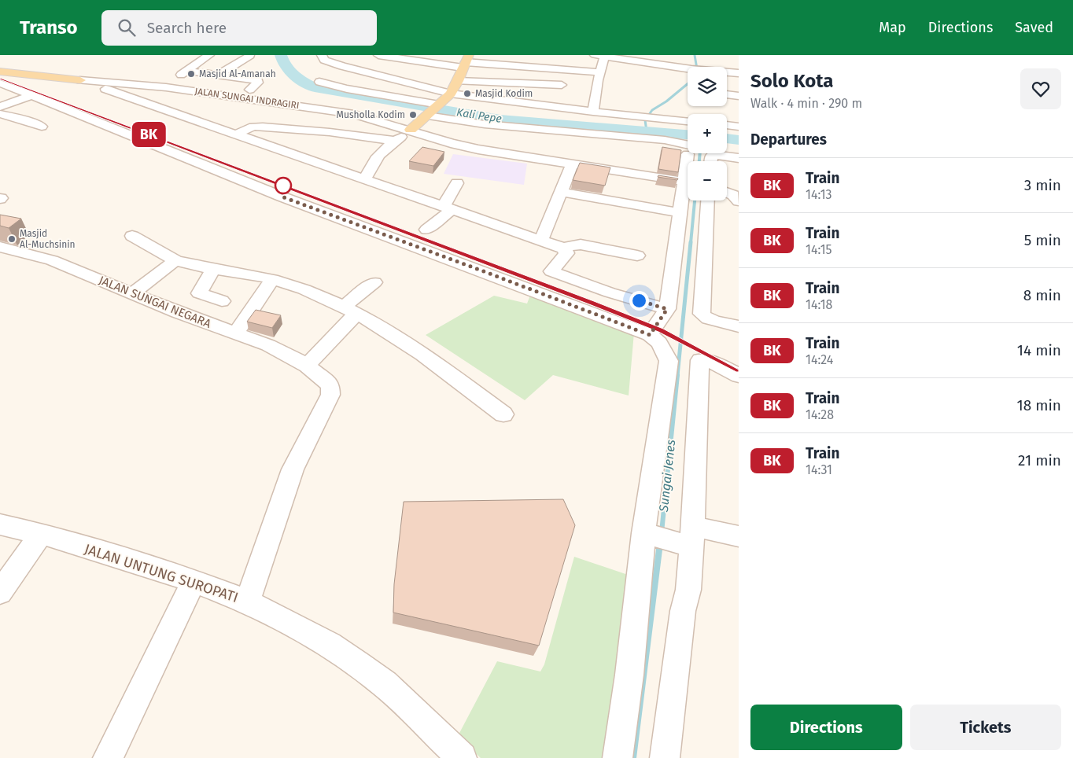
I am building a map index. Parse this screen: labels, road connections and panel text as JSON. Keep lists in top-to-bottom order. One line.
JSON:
{"streets":{"street":["JALAN SUNGAI INDRAGIRI","JALAN SUNGAI NEGARA","JALAN UNTUNG SUROPATI"]},"crossings":[["JALAN SUNGAI NEGARA","JALAN UNTUNG SUROPATI"]],"water":["Kali Pepe","Sungai Jenes"],"places":["Masjid Al-Amanah","Masjid Kodim","Musholla Kodim","Masjid Al-Muchsinin"],"page":{"header":"Transo","search":"Search here","nav":["Map","Directions","Saved"],"on_map":"BK","heading":[["Solo Kota","Walk · 4 min · 290 m"],"Departures"],"map_buttons":["+","−"],"list":[{"mark":"BK","name":"Train","note":"14:13","value":"3 min"},{"mark":"BK","name":"Train","note":"14:15","value":"5 min"},{"mark":"BK","name":"Train","note":"14:18","value":"8 min"},{"mark":"BK","name":"Train","note":"14:24","value":"14 min"},{"mark":"BK","name":"Train","note":"14:28","value":"18 min"},{"mark":"BK","name":"Train","note":"14:31","value":"21 min"}],"buttons":["Directions","Tickets"]}}
